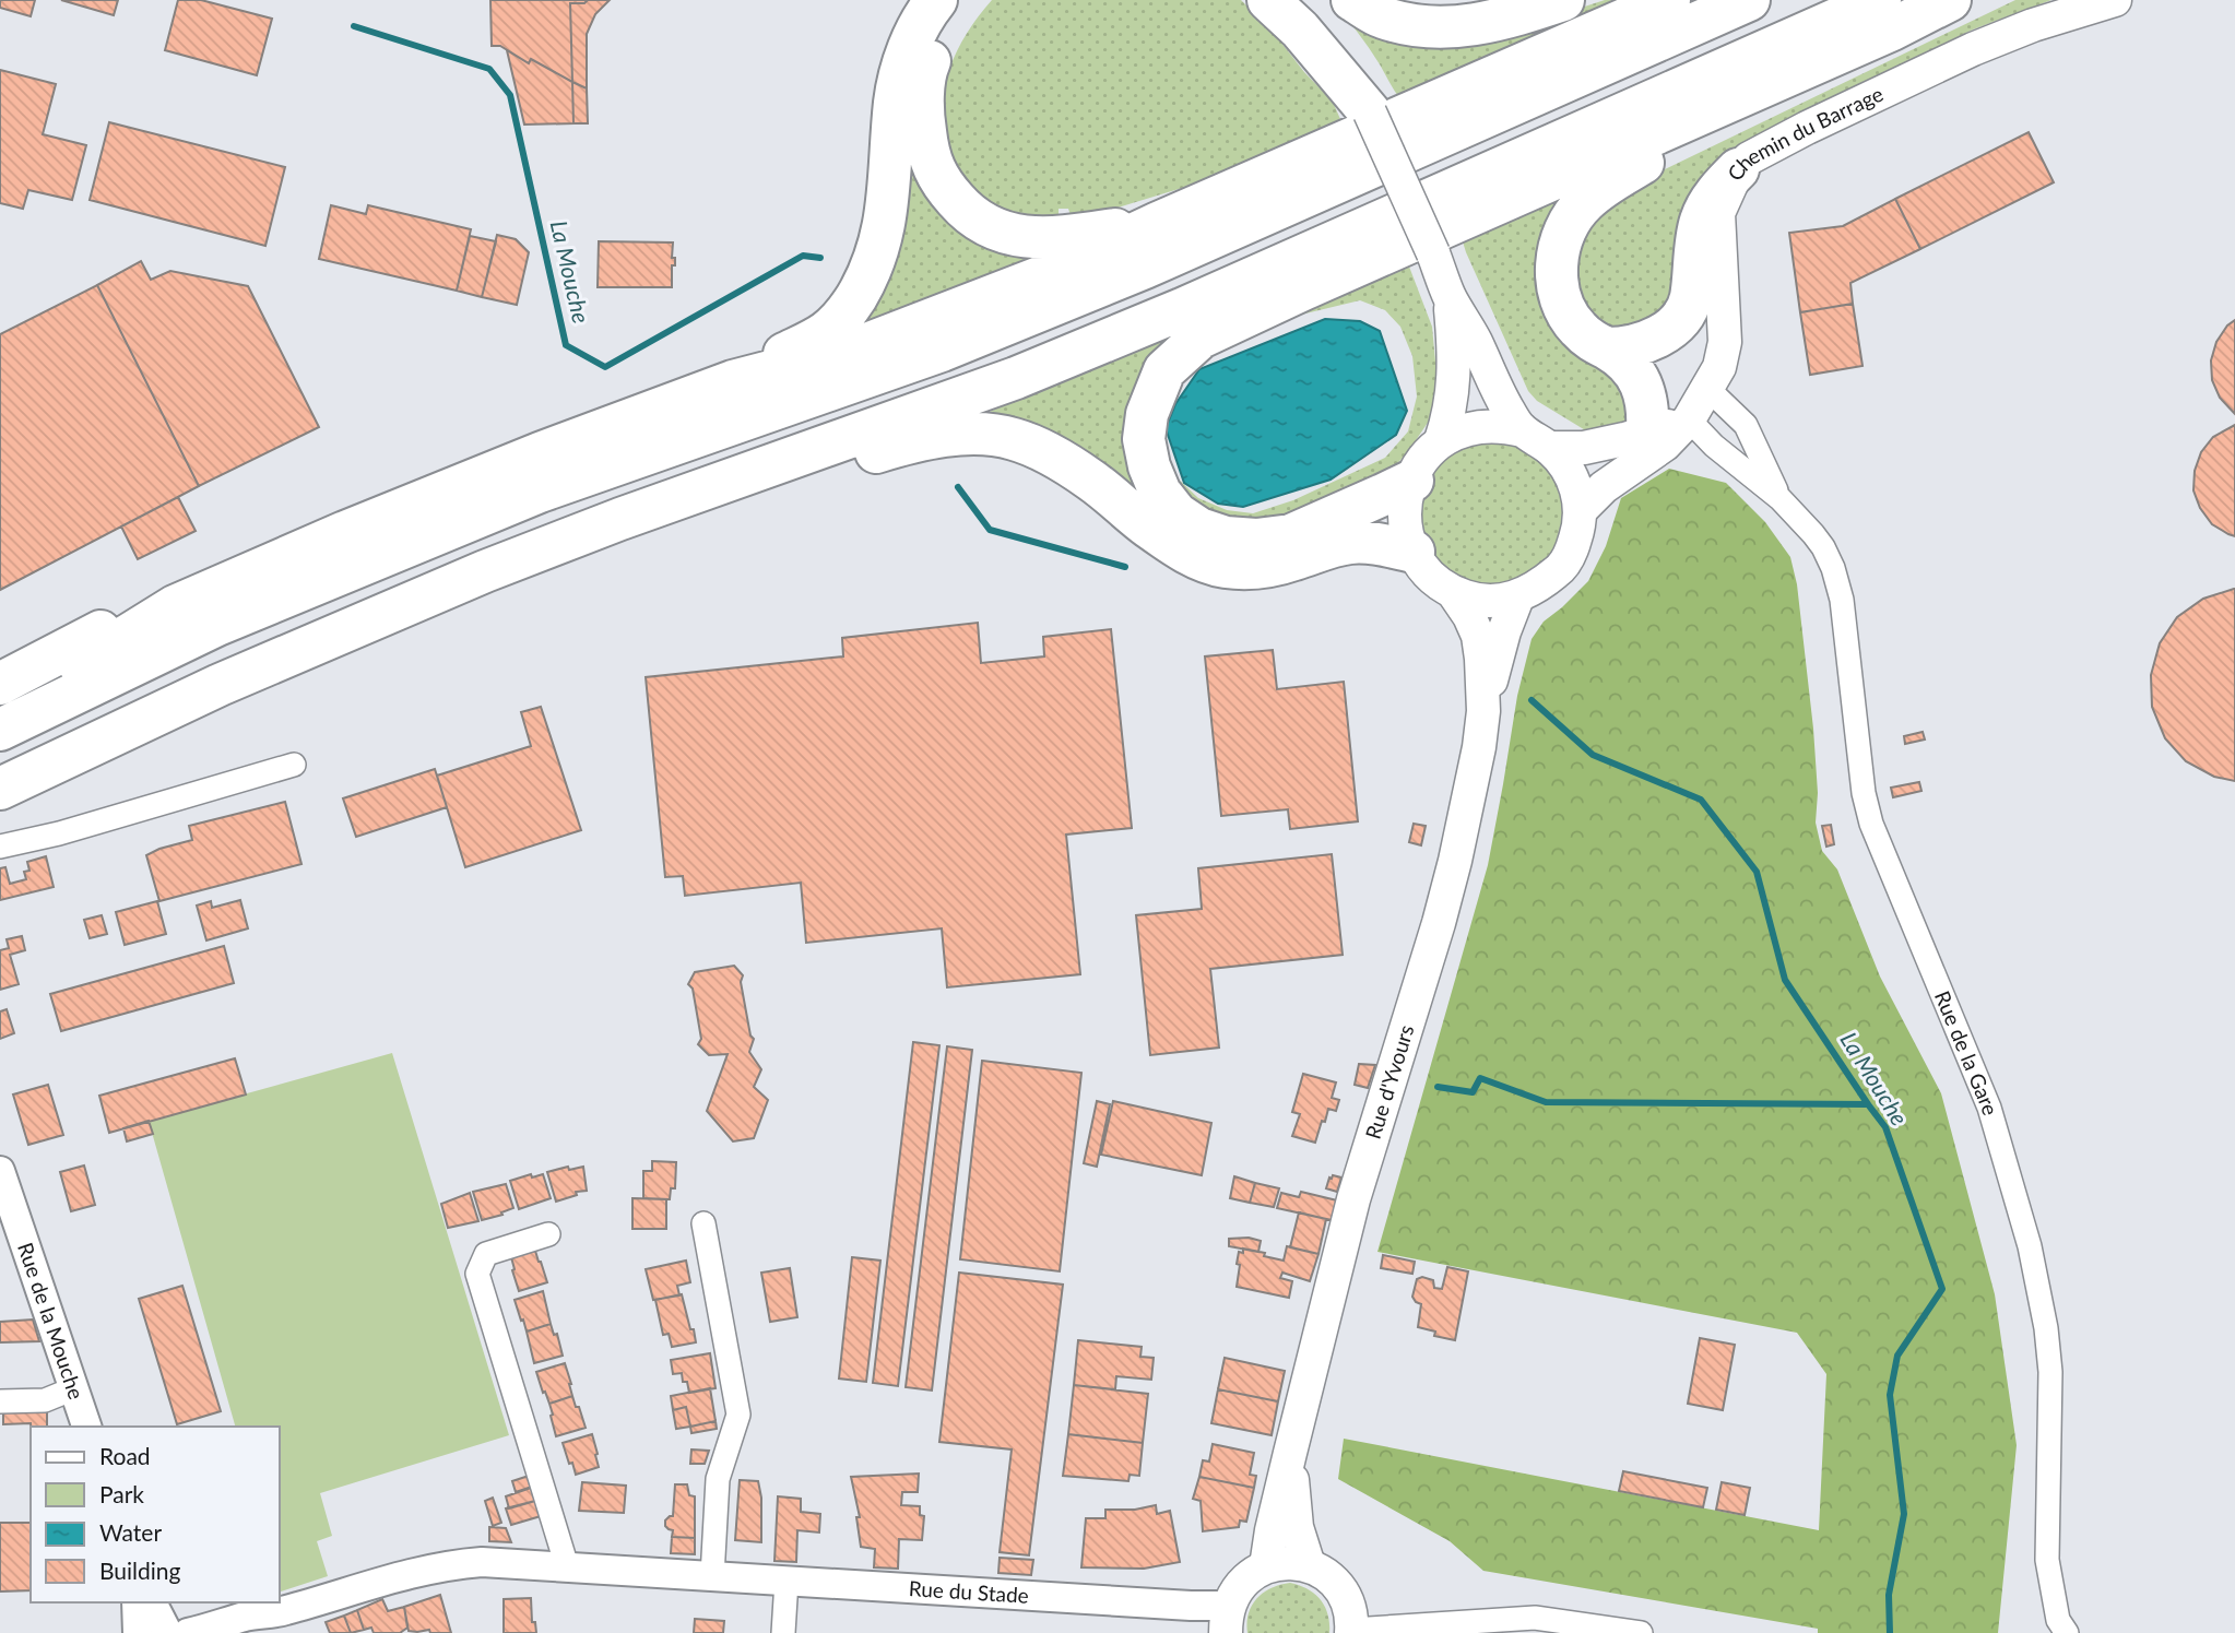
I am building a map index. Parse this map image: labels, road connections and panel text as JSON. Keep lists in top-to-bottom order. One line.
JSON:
{"streets":{"main road":["Chemin du Barrage","Rue d'Yvours"],"street":["Rue de la Gare","Rue de la Mouche","Rue du Stade"]},"crossings":[["Chemin du Barrage","Rue de la Gare"]],"water":["La Mouche"],"legend":["Road","Park","Water","Building"]}
